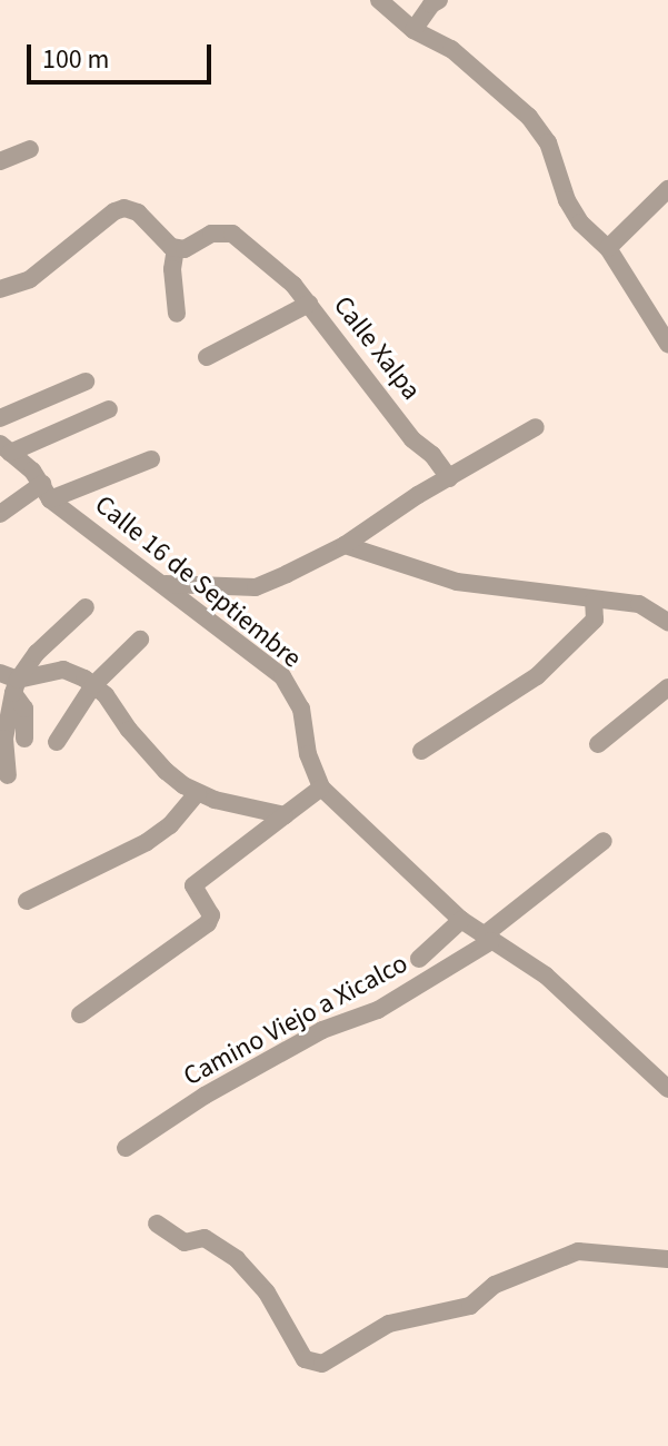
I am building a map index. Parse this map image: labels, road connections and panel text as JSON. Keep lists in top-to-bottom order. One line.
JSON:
{"streets":{"street":["Calle Xalpa","Calle 16 de Septiembre","Camino Viejo a Xicalco"]},"scale_bar":"100 m"}
